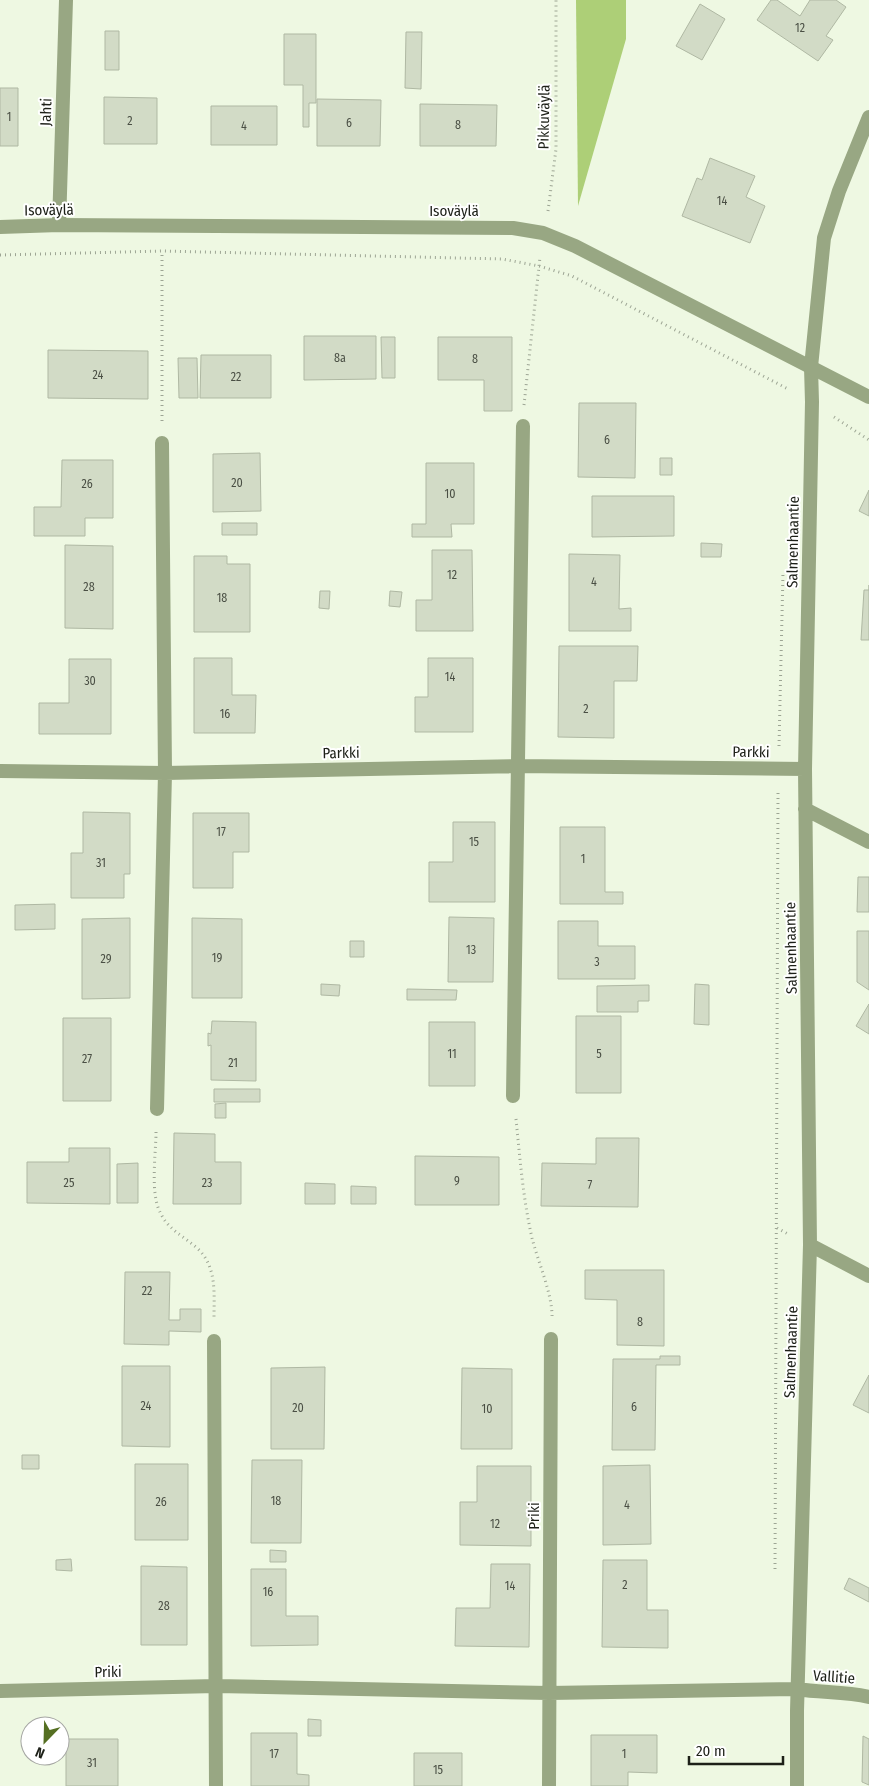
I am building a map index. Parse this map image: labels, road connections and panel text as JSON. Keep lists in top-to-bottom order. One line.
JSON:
{"streets":{"street":["Jahti","Isoväylä","Salmenhaantie","Parkki","Priki","Vallitie"],"path":["Pikkuväylä"]},"crossings":[["Jahti","Isoväylä"],["Pikkuväylä","Isoväylä"],["Isoväylä","Salmenhaantie"],["Salmenhaantie","Parkki"],["Salmenhaantie","Priki"],["Salmenhaantie","Vallitie"],["Priki","Vallitie"]],"house_numbers":["12","1","2","6","8","4","14","8a","8","24","22","6","20","26","10","12","4","28","18","14","30","2","16","17","15","1","31","13","19","29","3","11","5","27","21","9","25","23","7","22","8","24","6","20","10","18","26","4","12","2","14","16","28","17","1","31","15"],"scale_bar":"20 m","north":"bottom left"}
